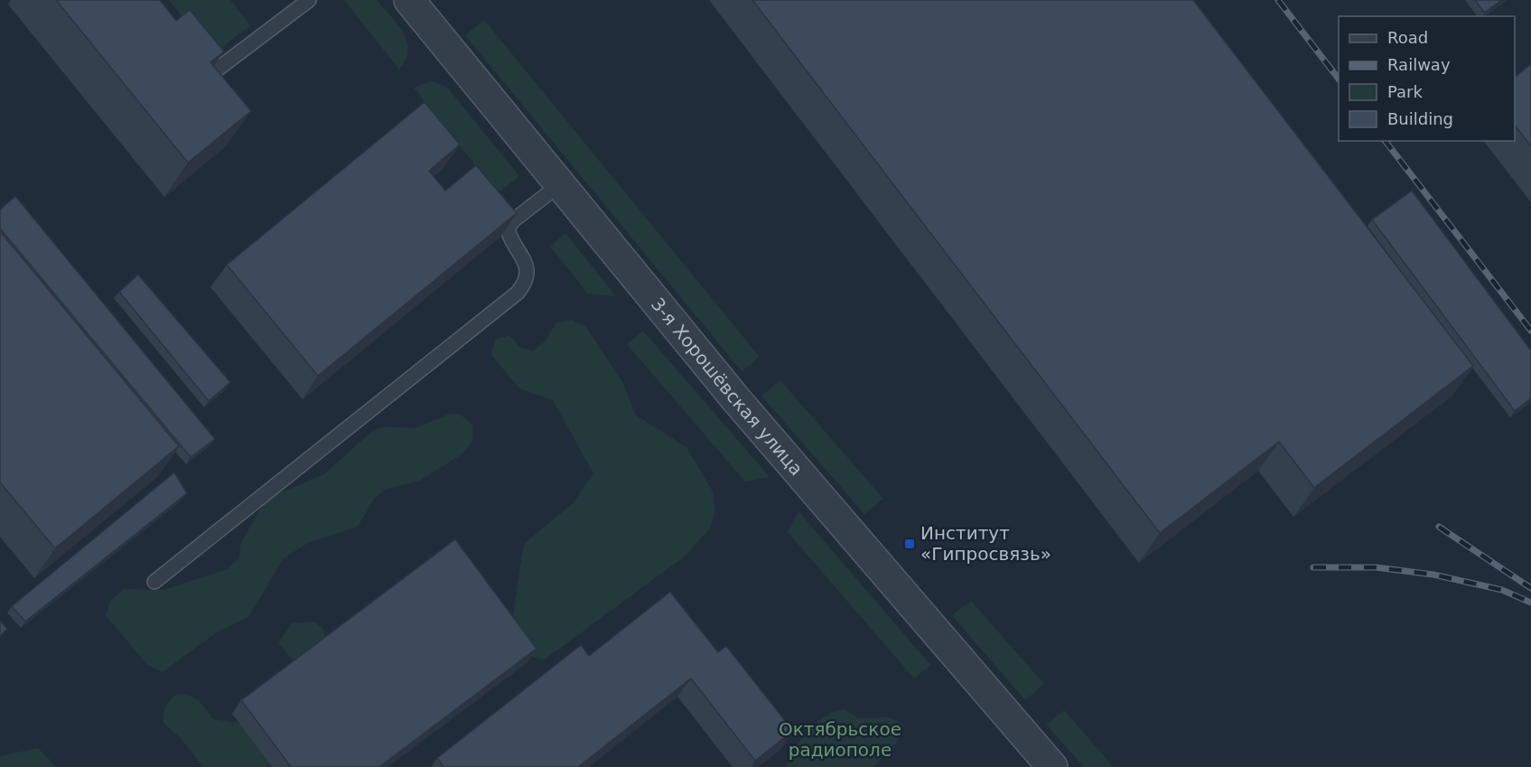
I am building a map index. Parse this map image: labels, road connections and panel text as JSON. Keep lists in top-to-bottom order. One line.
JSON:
{"streets":{"street":["3-я Хорошёвская улица"]},"parks":["Октябрьское радиополе"],"places":{"transit":["Институт «Гипросвязь»"]},"legend":["Road","Railway","Park","Building"]}
